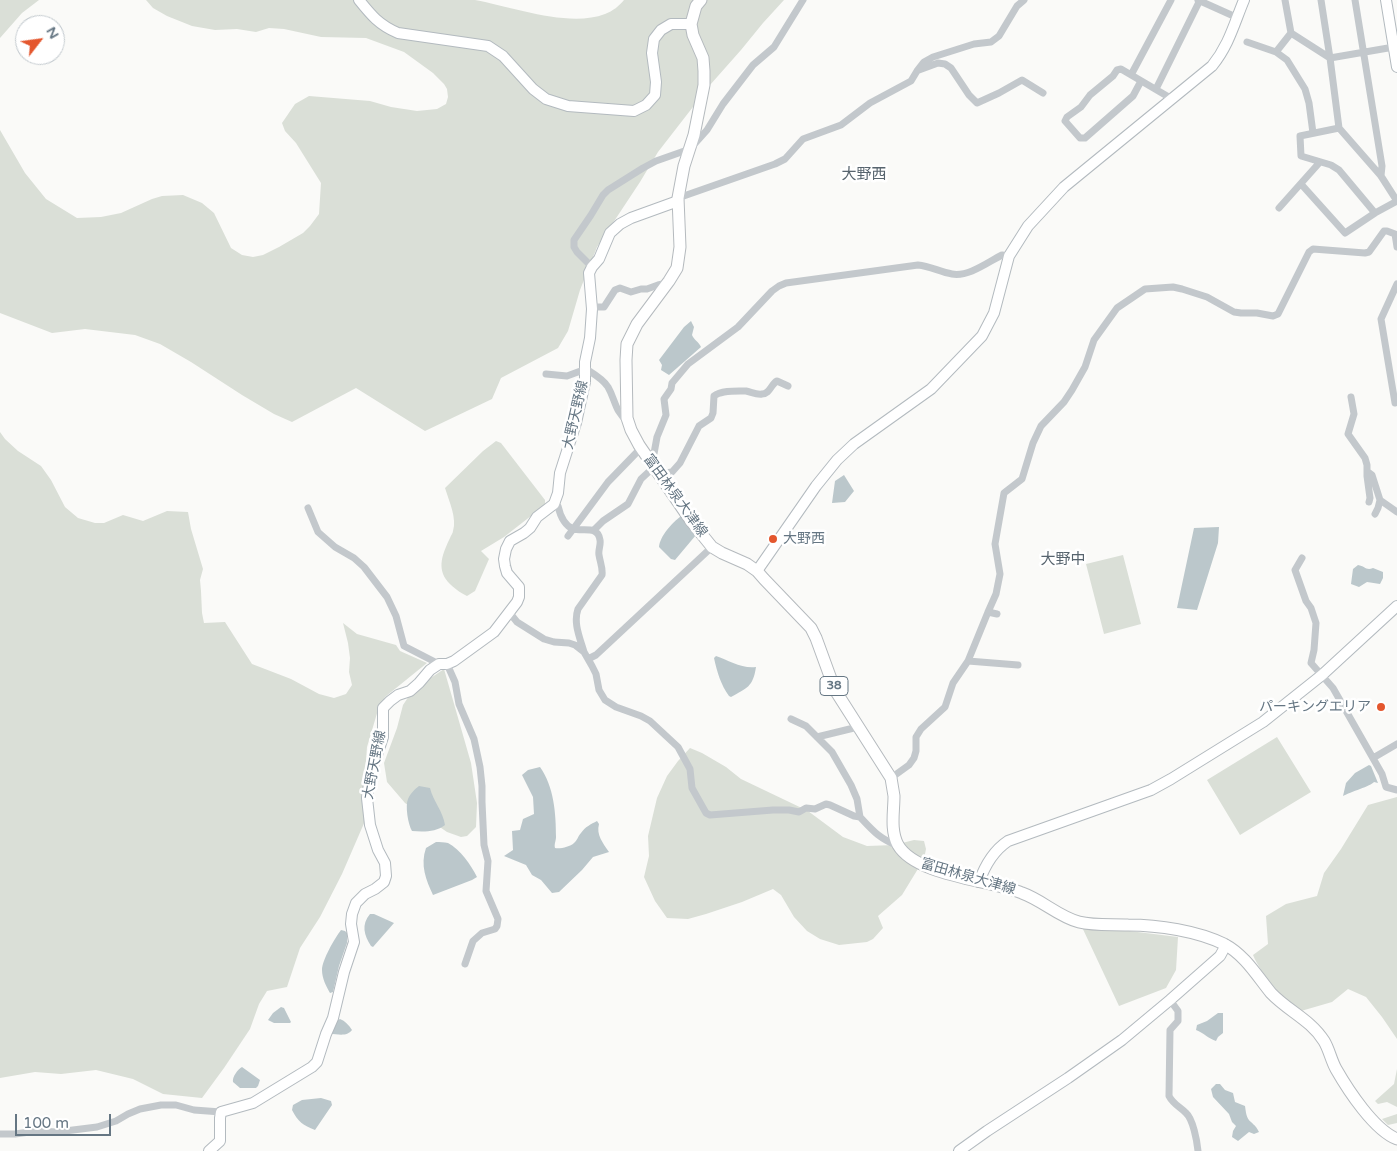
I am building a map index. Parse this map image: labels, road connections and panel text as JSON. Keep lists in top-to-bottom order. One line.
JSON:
{"streets":{"main road":["富田林泉大津線","38"],"street":["大野天野線"]},"crossings":[["大野天野線","富田林泉大津線"]],"districts":["大野西","大野中"],"places":["大野西","パーキングエリア"],"scale_bar":"100 m","north":"top right"}
